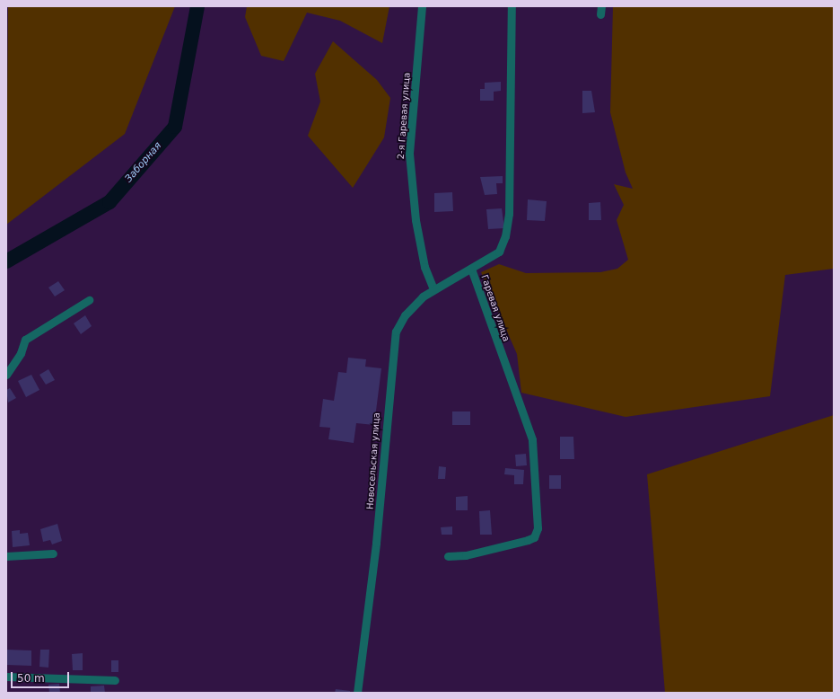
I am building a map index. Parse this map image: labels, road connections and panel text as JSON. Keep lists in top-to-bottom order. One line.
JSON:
{"streets":{"street":["2-я Гаревая улица","Гаревая улица","Новосельская улица"]},"crossings":[["2-я Гаревая улица","Новосельская улица"],["Гаревая улица","Новосельская улица"]],"water":["Заборная"],"scale_bar":"50 m"}
